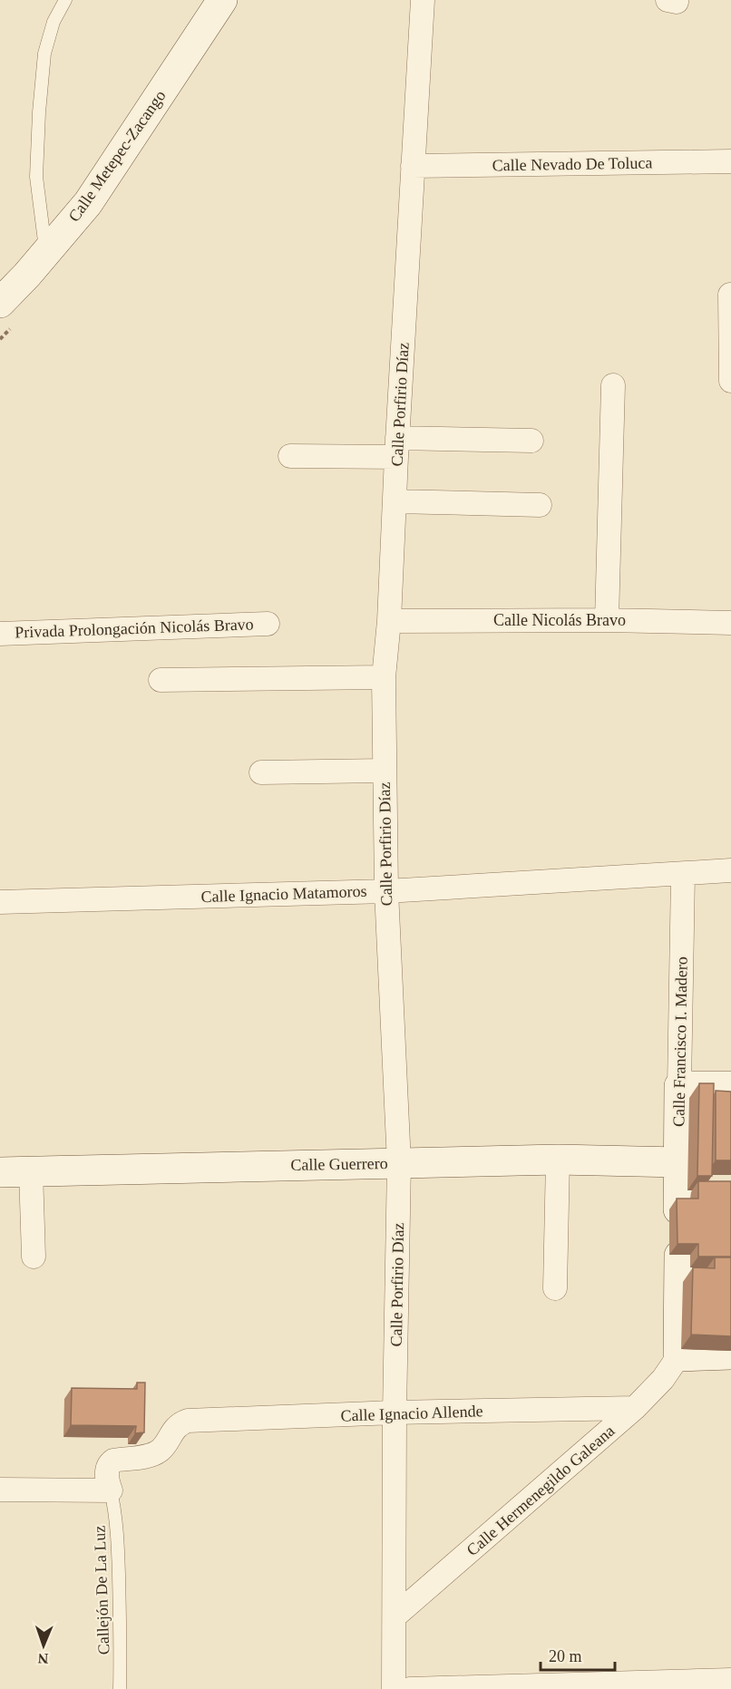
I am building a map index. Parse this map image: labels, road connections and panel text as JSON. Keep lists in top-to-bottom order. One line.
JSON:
{"streets":{"street":["Calle Metepec-Zacango","Calle Nevado De Toluca","Calle Porfirio Díaz","Calle Nicolás Bravo","Privada Prolongación Nicolás Bravo","Calle Ignacio Matamoros","Calle Francisco I. Madero","Calle Guerrero","Calle Ignacio Allende","Calle Hermenegildo Galeana"],"lane":["Callejón De La Luz"]},"crossings":[["Calle Nevado De Toluca","Calle Porfirio Díaz"],["Calle Porfirio Díaz","Calle Nicolás Bravo"],["Calle Porfirio Díaz","Calle Ignacio Matamoros"],["Calle Porfirio Díaz","Calle Guerrero"],["Calle Porfirio Díaz","Calle Ignacio Allende"],["Calle Porfirio Díaz","Calle Hermenegildo Galeana"],["Calle Ignacio Matamoros","Calle Francisco I. Madero"],["Calle Francisco I. Madero","Calle Guerrero"],["Calle Ignacio Allende","Calle Hermenegildo Galeana"],["Calle Ignacio Allende","Callejón De La Luz"]],"scale_bar":"20 m","north":"bottom"}
